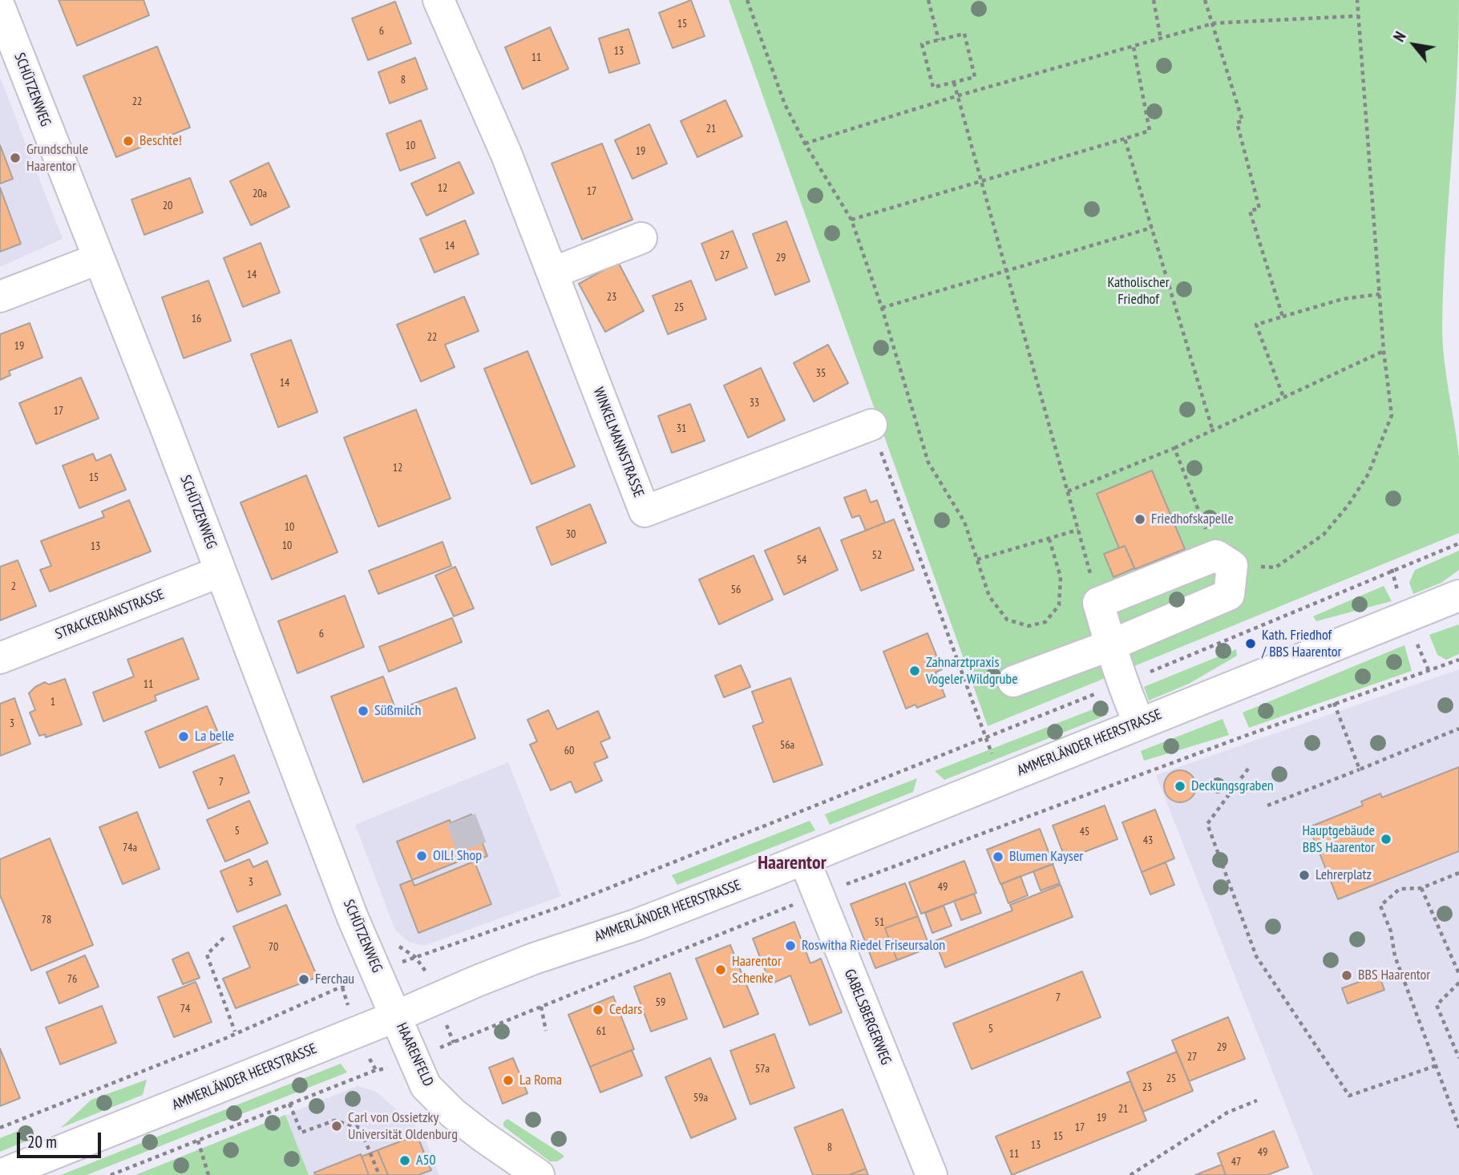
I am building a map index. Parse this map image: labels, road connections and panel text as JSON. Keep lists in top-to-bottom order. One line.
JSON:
{"streets":{"street":["SCHÜTZENWEG","WINKELMANNSTRASSE","STRACKERJANSTRASSE","AMMERLÄNDER HEERSTRASSE","GABELSBERGERWEG","HAARENFELD"]},"crossings":[["SCHÜTZENWEG","STRACKERJANSTRASSE"],["SCHÜTZENWEG","AMMERLÄNDER HEERSTRASSE"],["SCHÜTZENWEG","HAARENFELD"],["AMMERLÄNDER HEERSTRASSE","GABELSBERGERWEG"],["AMMERLÄNDER HEERSTRASSE","HAARENFELD"]],"districts":["Haarentor"],"parks":["Katholischer Friedhof"],"places":["Beschte!","Grundschule Haarentor","Friedhofskapelle","Kath. Friedhof / BBS Haarentor","Zahnarztpraxis Vogeler Wildgrube","Süßmilch","La belle","Deckungsgraben","Hauptgebäude BBS Haarentor","OIL! Shop","Blumen Kayser","Lehrerplatz","Roswitha Riedel Friseursalon","Haarentor Schenke","BBS Haarentor","Ferchau","Cedars","La Roma","Carl von Ossietzky Universität Oldenburg","A50"],"house_numbers":["15","6","13","11","8","22","21","10","19","12","17","20a","20","14","27","29","14","23","25","16","22","19","35","14","33","17","31","12","15","10","30","10","13","52","54","2","56","6","11","1","3","56a","60","7","5","45","43","74a","3","49","78","51","70","76","7","59","74","5","61","29","27","57a","25","23","59a","21","19","17","15","13","8","49","11","47"],"scale_bar":"20 m","north":"top left"}
